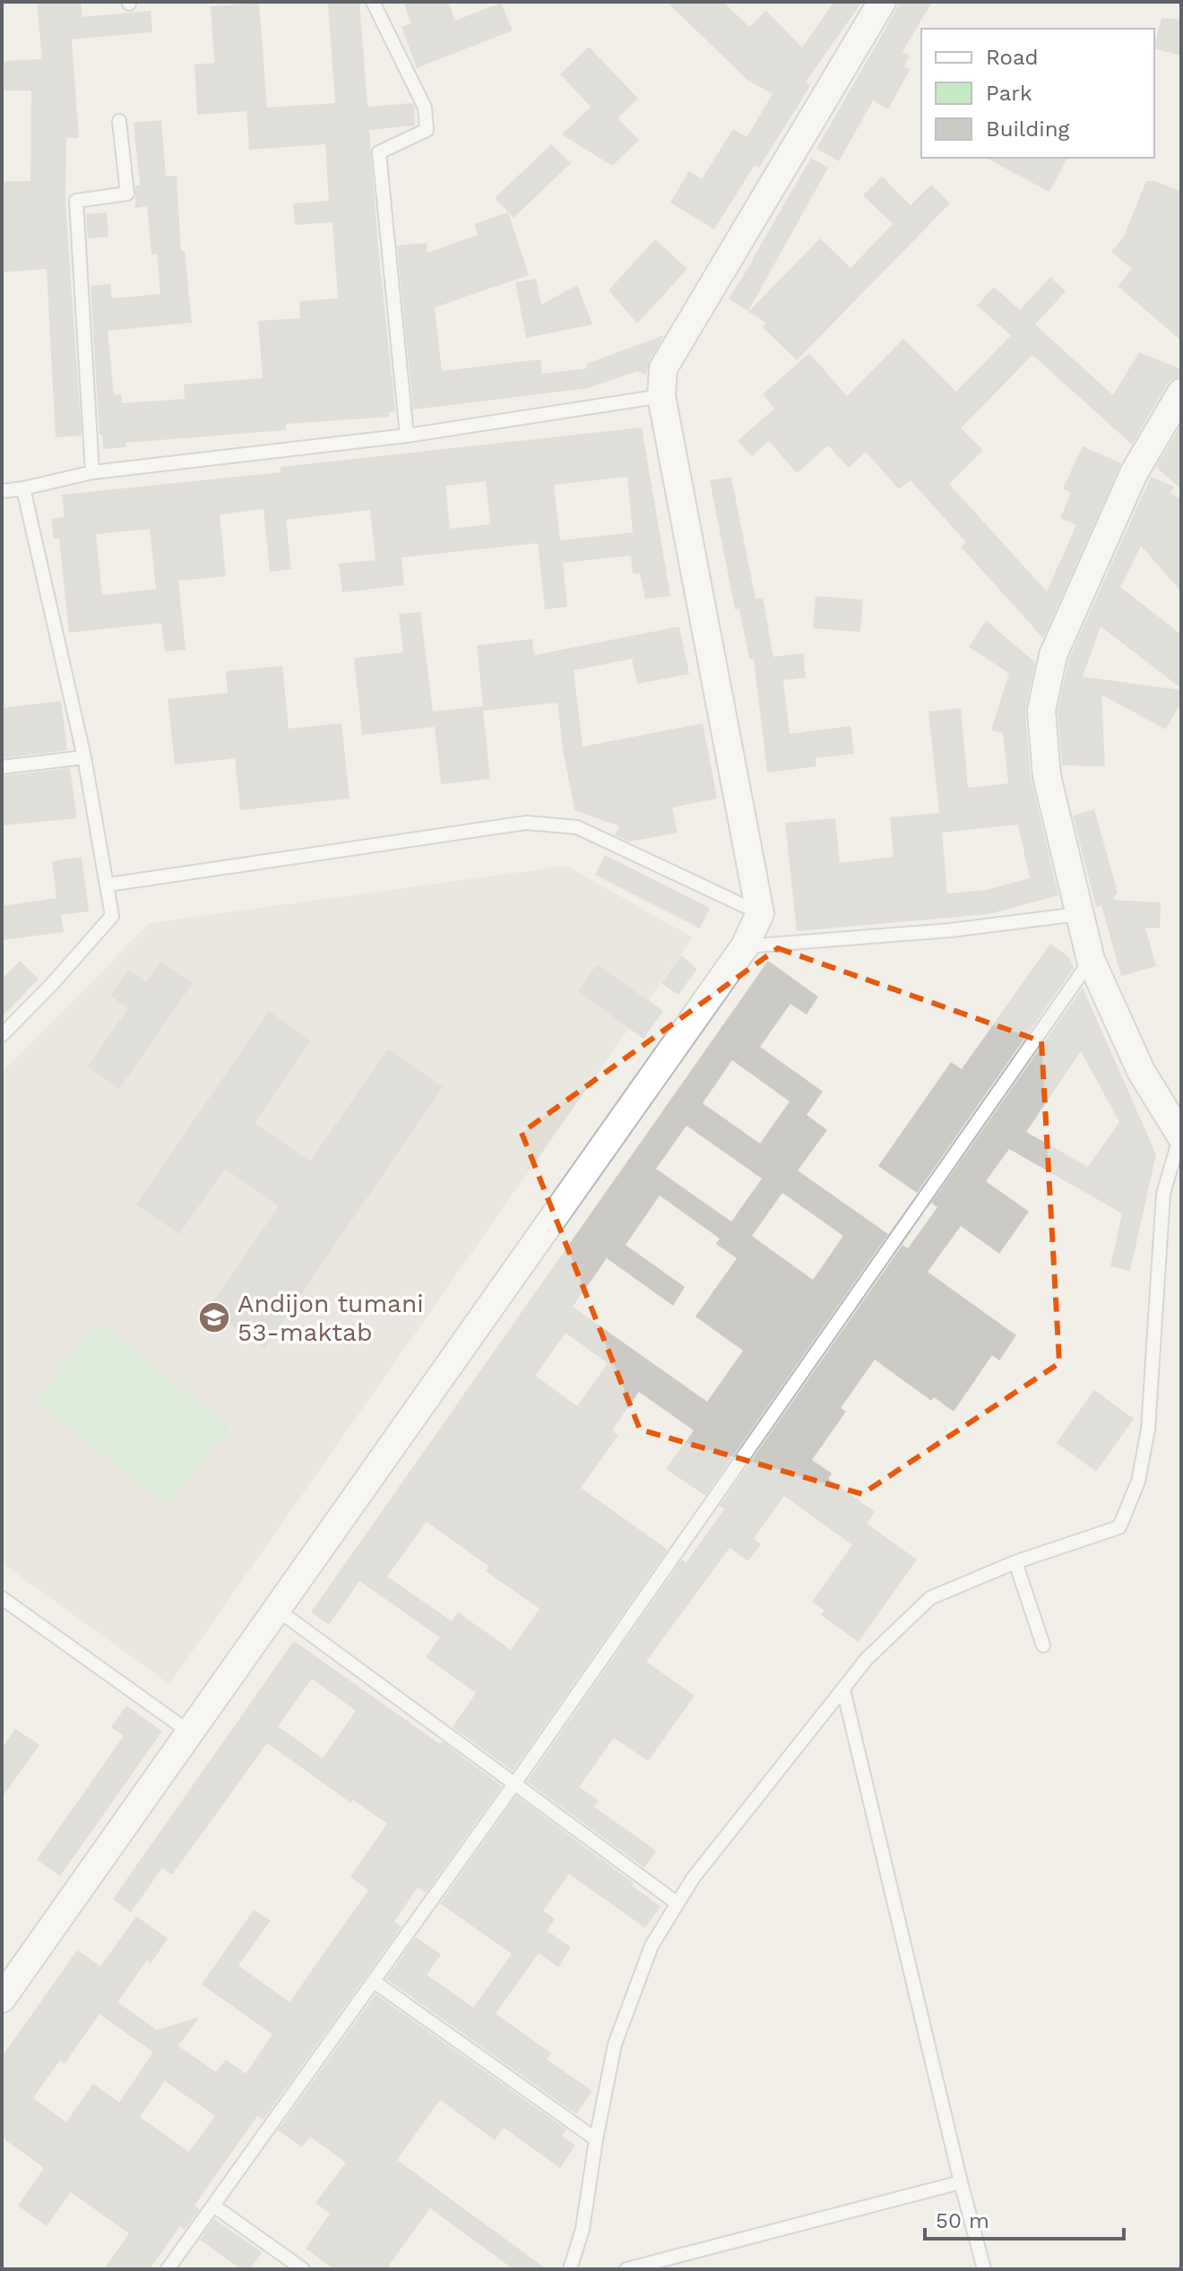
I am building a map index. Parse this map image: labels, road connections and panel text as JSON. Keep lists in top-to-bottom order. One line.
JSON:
{"places":{"school or university":["Andijon tumani 53-maktab"]},"legend":["Road","Park","Building"],"scale_bar":"50 m"}
